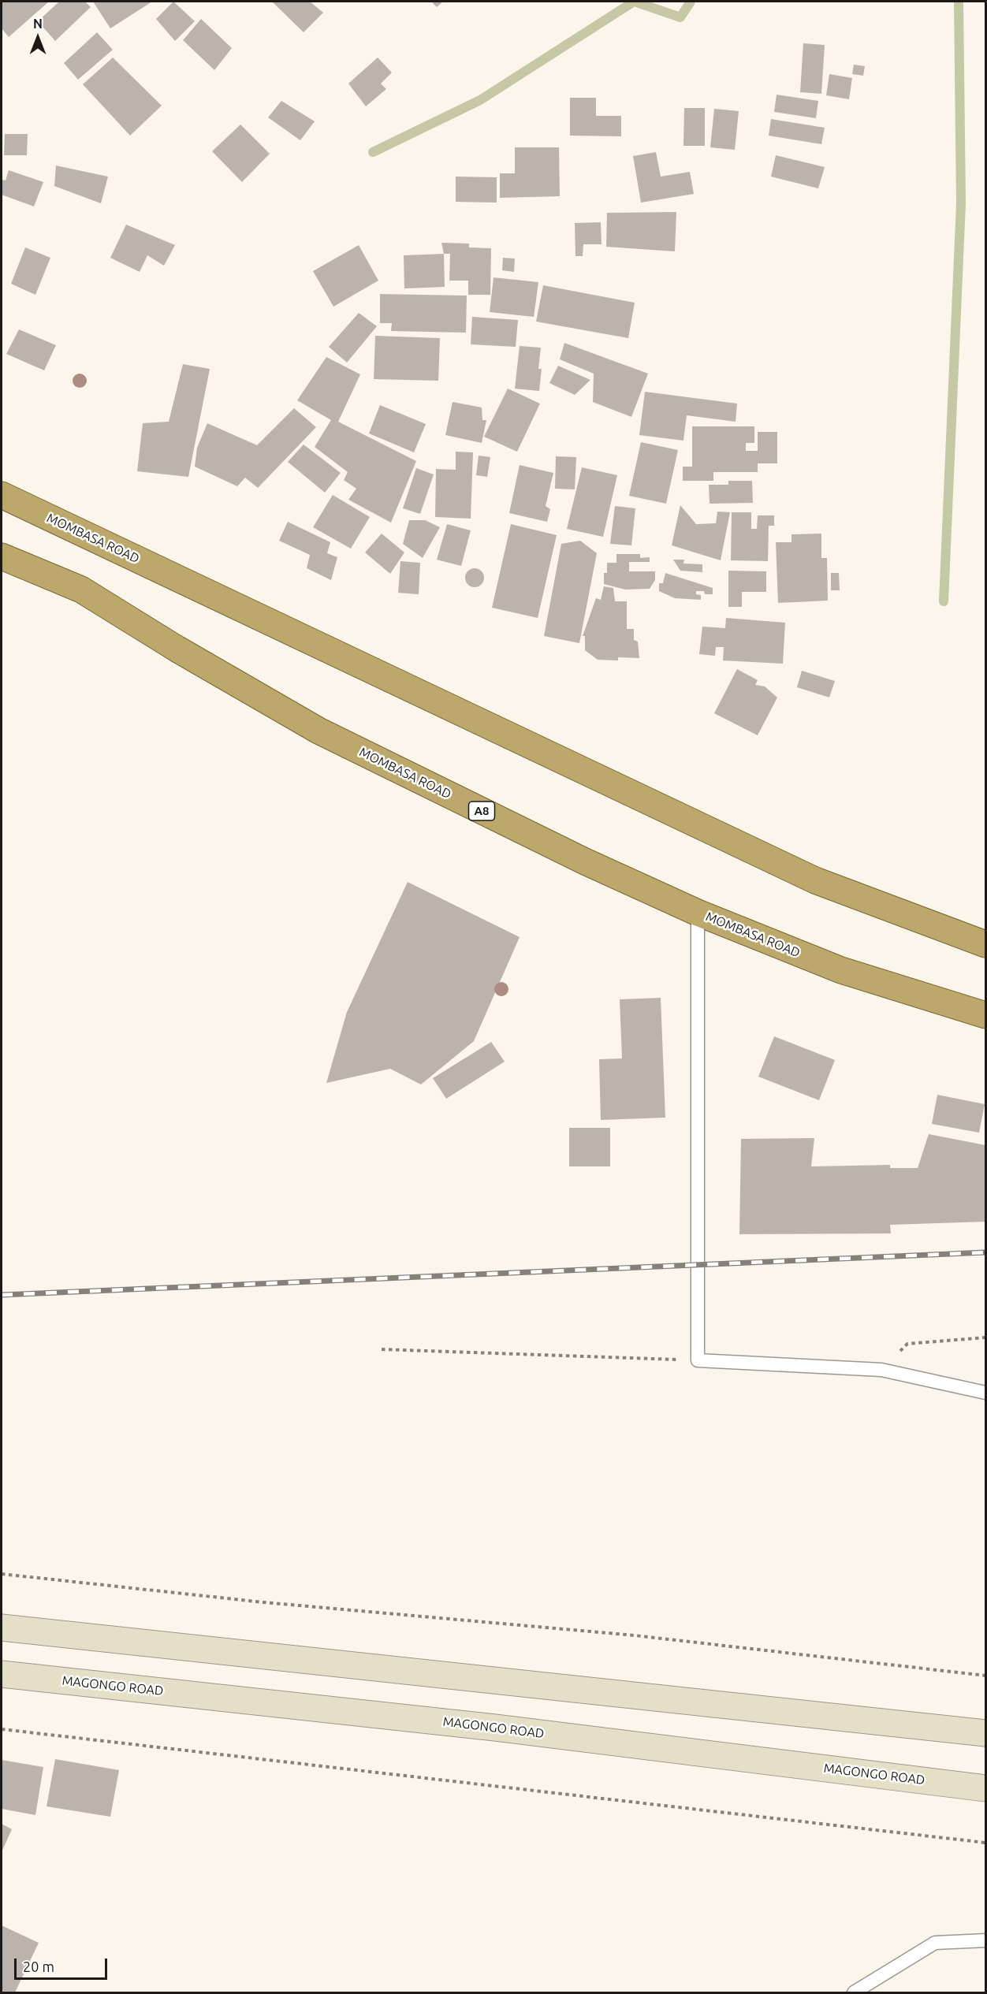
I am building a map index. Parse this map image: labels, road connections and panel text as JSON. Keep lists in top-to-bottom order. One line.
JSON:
{"streets":{"highway":["MOMBASA ROAD","A8"],"main road":["MAGONGO ROAD"]},"scale_bar":"20 m","north":"top"}
